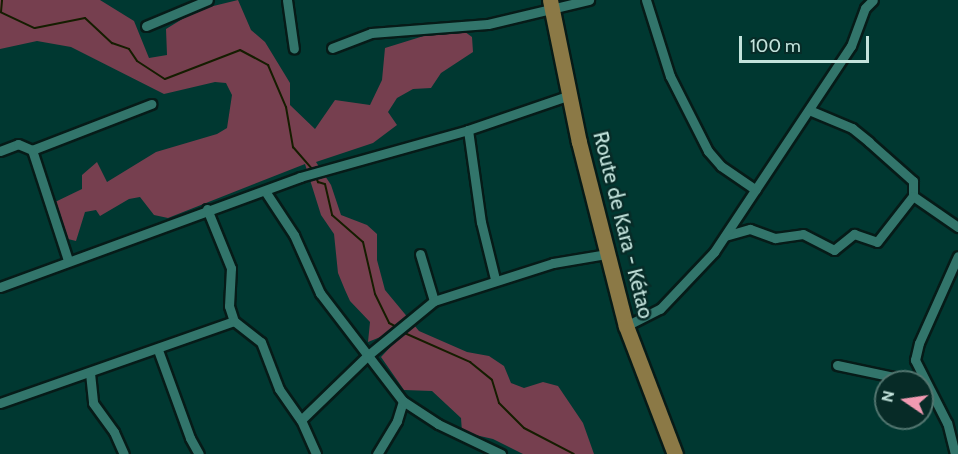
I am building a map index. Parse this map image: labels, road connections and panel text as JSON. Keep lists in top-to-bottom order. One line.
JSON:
{"streets":{"main road":["Route de Kara - Kétao"]},"scale_bar":"100 m","north":"left"}
